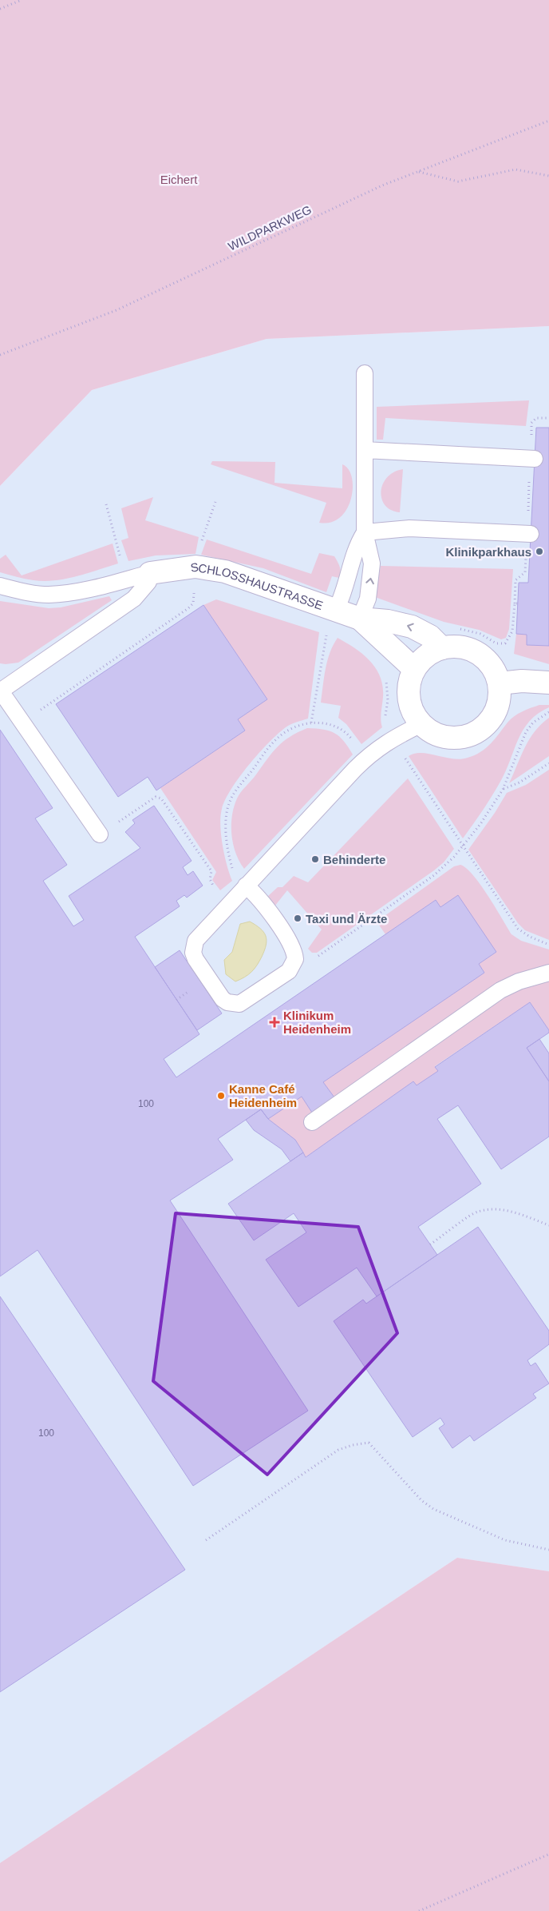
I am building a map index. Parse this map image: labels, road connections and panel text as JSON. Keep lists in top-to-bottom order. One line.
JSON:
{"streets":{"street":["SCHLOSSHAUSTRASSE"],"path":["WILDPARKWEG"]},"parks":["Eichert"],"places":{"other":["Klinikparkhaus","Behinderte","Taxi und Ärzte","Kanne Café Heidenheim"],"health":["Klinikum Heidenheim"]},"house_numbers":["100","100"]}
